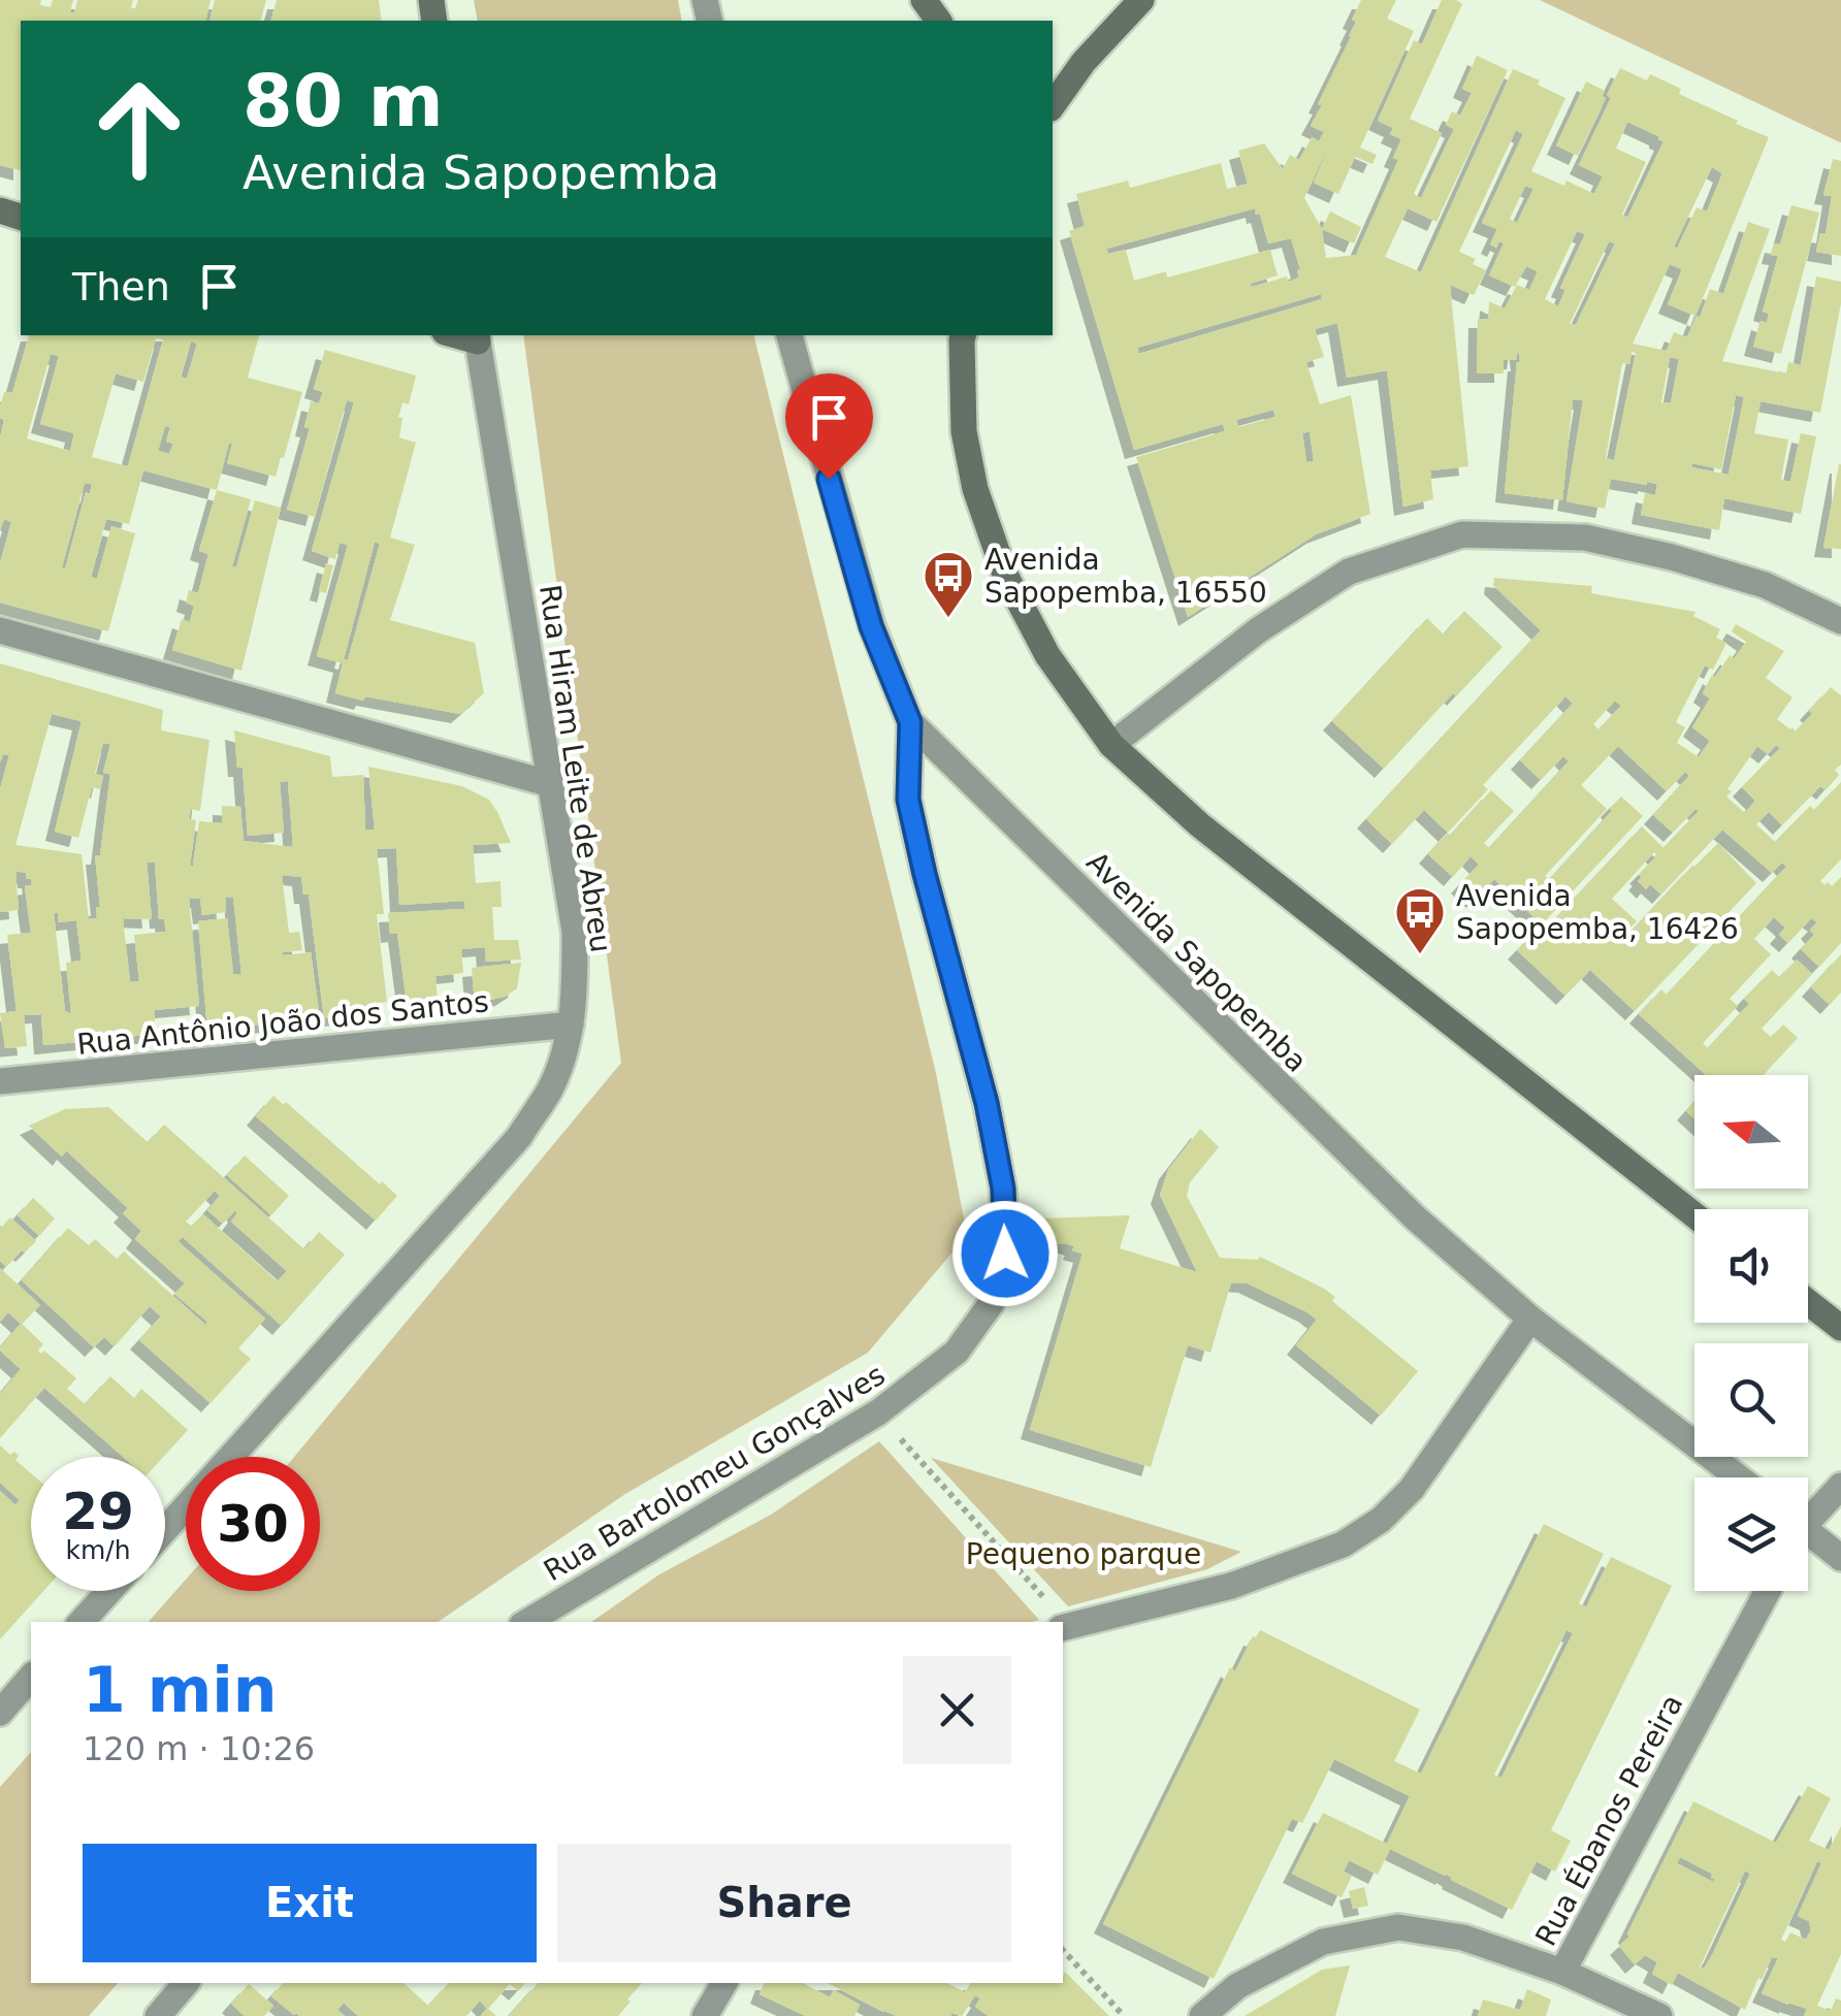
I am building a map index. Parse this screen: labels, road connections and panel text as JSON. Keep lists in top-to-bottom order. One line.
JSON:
{"streets":{"street":["Rua Hiram Leite de Abreu","Avenida Sapopemba","Rua Antônio João dos Santos","Rua Bartolomeu Gonçalves","Rua Ébanos Pereira"]},"crossings":[["Rua Hiram Leite de Abreu","Rua Antônio João dos Santos"],["Avenida Sapopemba","Rua Bartolomeu Gonçalves"]],"parks":["Pequeno parque"],"places":{"bus stop":["Avenida Sapopemba, 16550","Avenida Sapopemba, 16426"]},"north":"left","page":{"turn":["80 m","Avenida Sapopemba"],"then":"Then","speed":"29 km/h","limit":"30","heading":["1 min","120 m · 10:26"],"buttons":["Exit","Share"]}}
